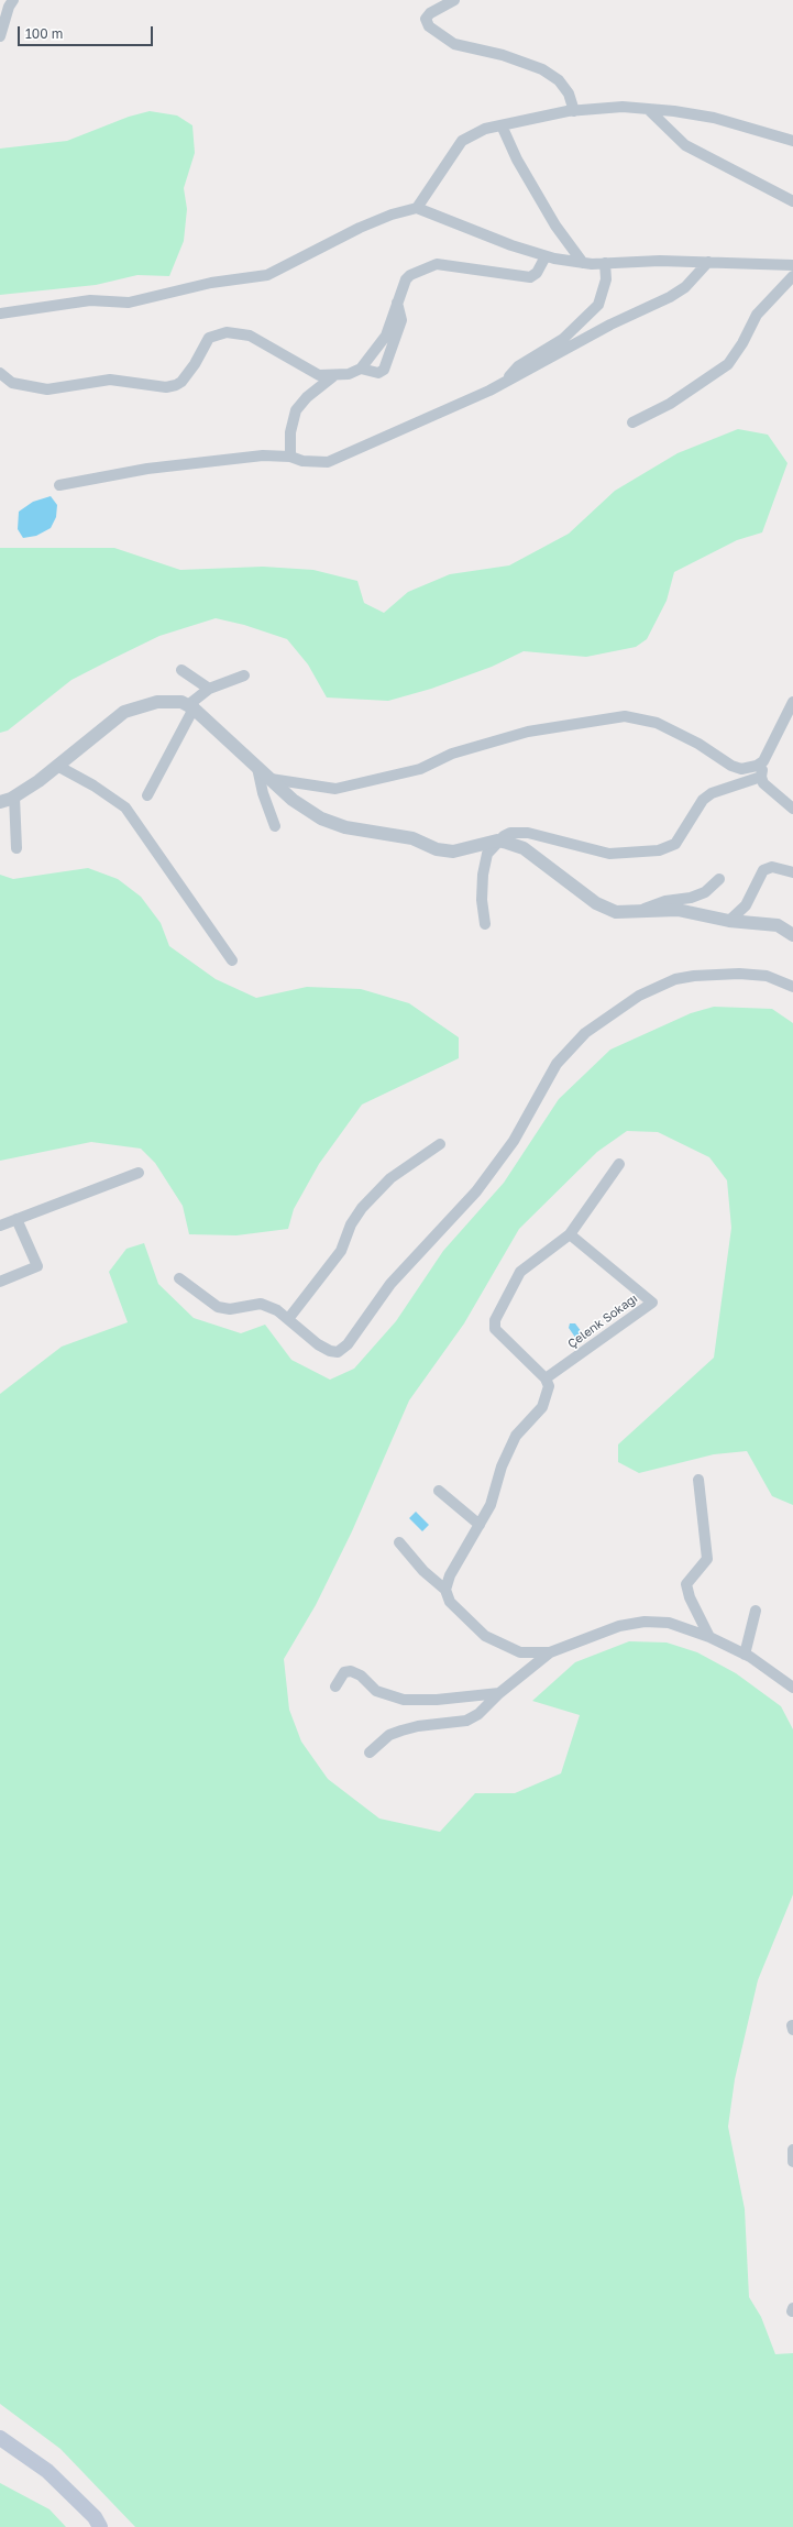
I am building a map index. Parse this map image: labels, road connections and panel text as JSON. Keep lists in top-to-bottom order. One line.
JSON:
{"streets":{"street":["Çelenk Sokağı"]},"scale_bar":"100 m"}
